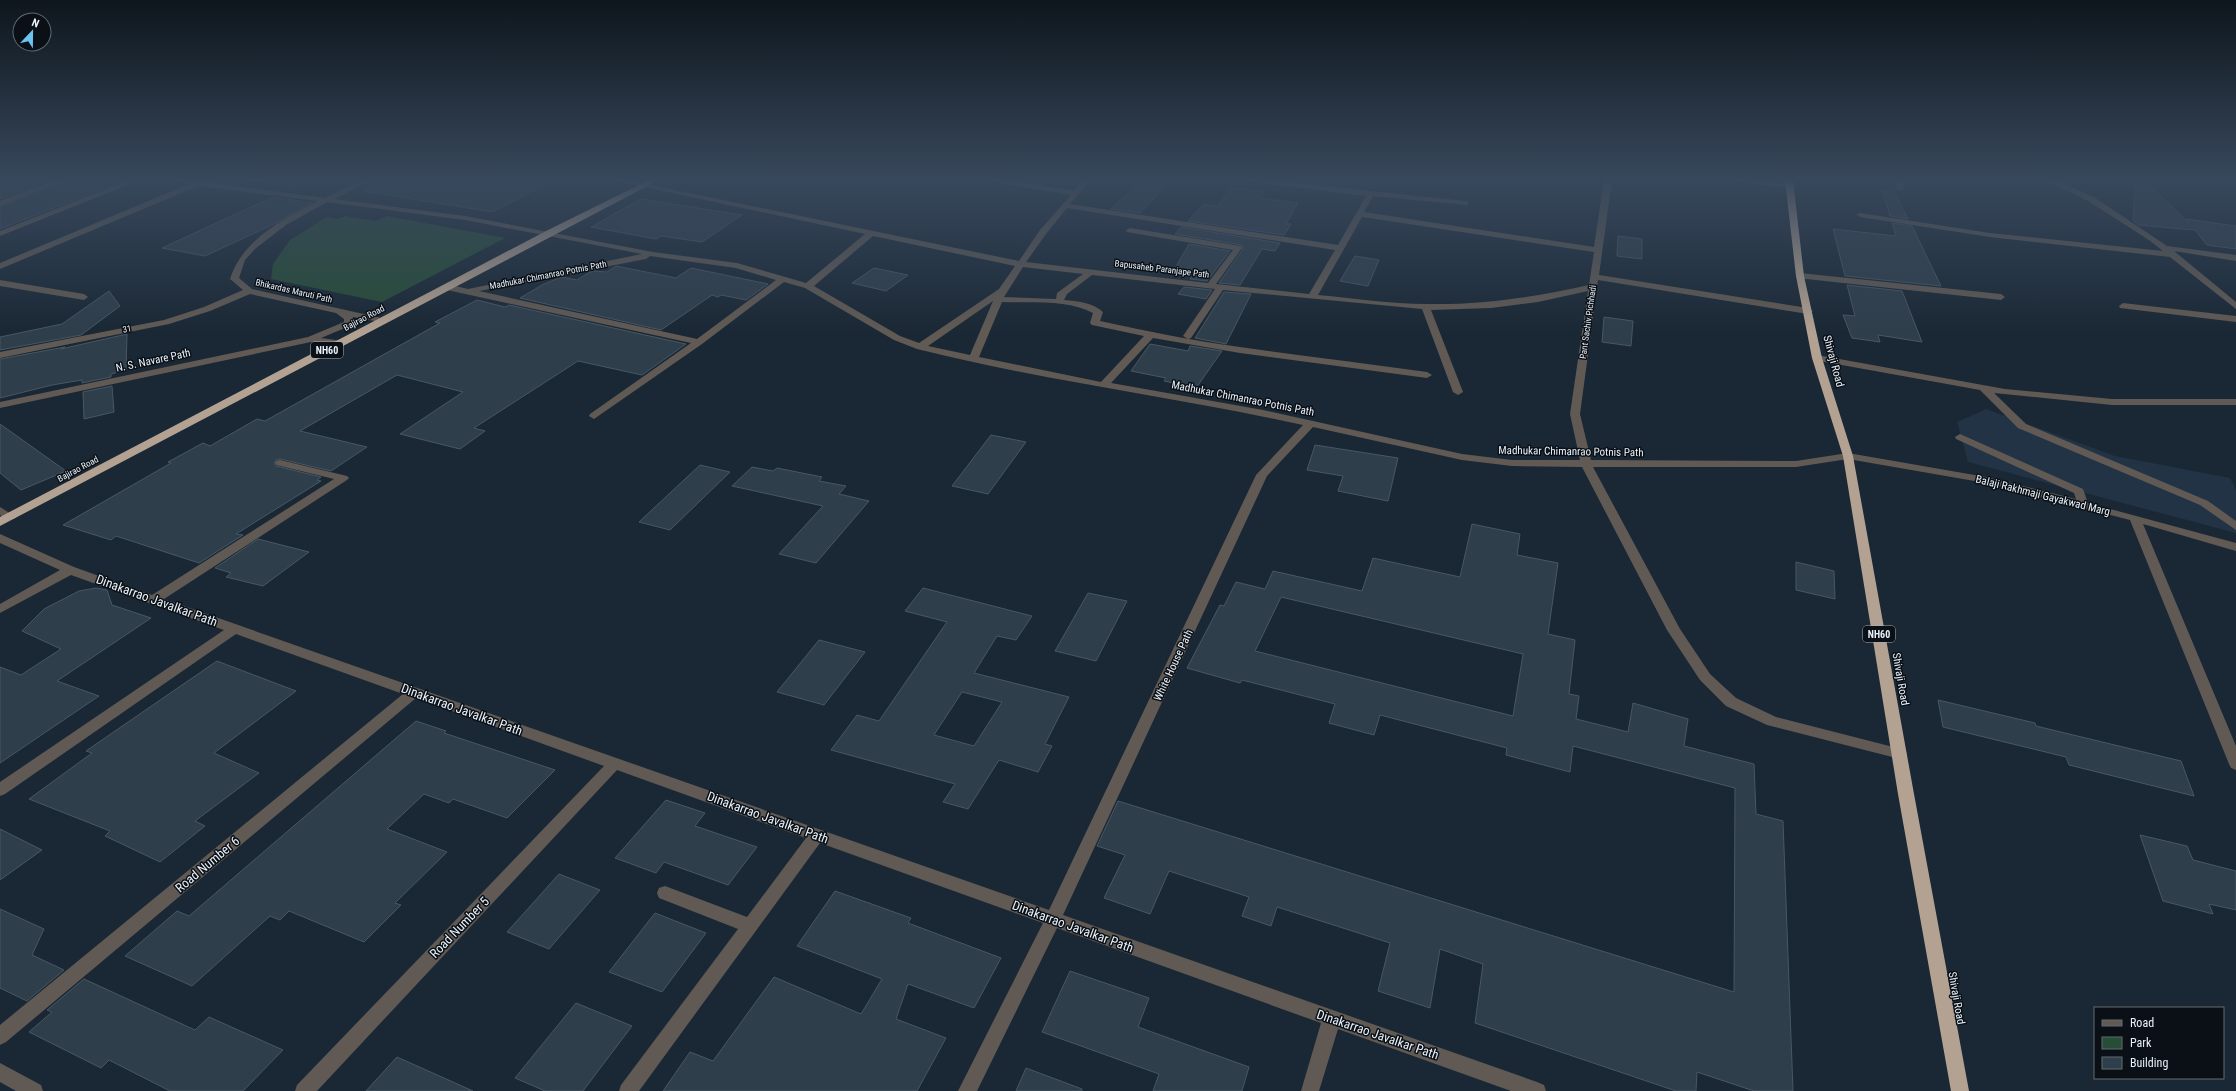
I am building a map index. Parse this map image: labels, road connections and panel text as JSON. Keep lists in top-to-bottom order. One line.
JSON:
{"streets":{"highway":["Bajirao Road","NH60","Shivaji Road"],"street":["Bapusaheb Paranjape Path","Madhukar Chimanrao Potnis Path","Bhikardas Maruti Path","Pant Sachiv Pichhadi","31","N. S. Navare Path","Balaji Rakhmaji Gayakwad Marg","Dinakarrao Javalkar Path","White House Path","Road Number 6","Road Number 5"]},"crossings":[["Bapusaheb Paranjape Path","Pant Sachiv Pichhadi"],["Madhukar Chimanrao Potnis Path","Bajirao Road"],["Madhukar Chimanrao Potnis Path","Pant Sachiv Pichhadi"],["Madhukar Chimanrao Potnis Path","Shivaji Road"],["Madhukar Chimanrao Potnis Path","Balaji Rakhmaji Gayakwad Marg"],["Madhukar Chimanrao Potnis Path","White House Path"],["Bhikardas Maruti Path","Bajirao Road"],["Bhikardas Maruti Path","31"],["Bhikardas Maruti Path","N. S. Navare Path"],["Bajirao Road","N. S. Navare Path"],["Pant Sachiv Pichhadi","Shivaji Road"],["Shivaji Road","Balaji Rakhmaji Gayakwad Marg"],["Dinakarrao Javalkar Path","White House Path"],["Dinakarrao Javalkar Path","Road Number 6"],["Dinakarrao Javalkar Path","Road Number 5"]],"legend":["Road","Park","Building"],"north":"top"}
